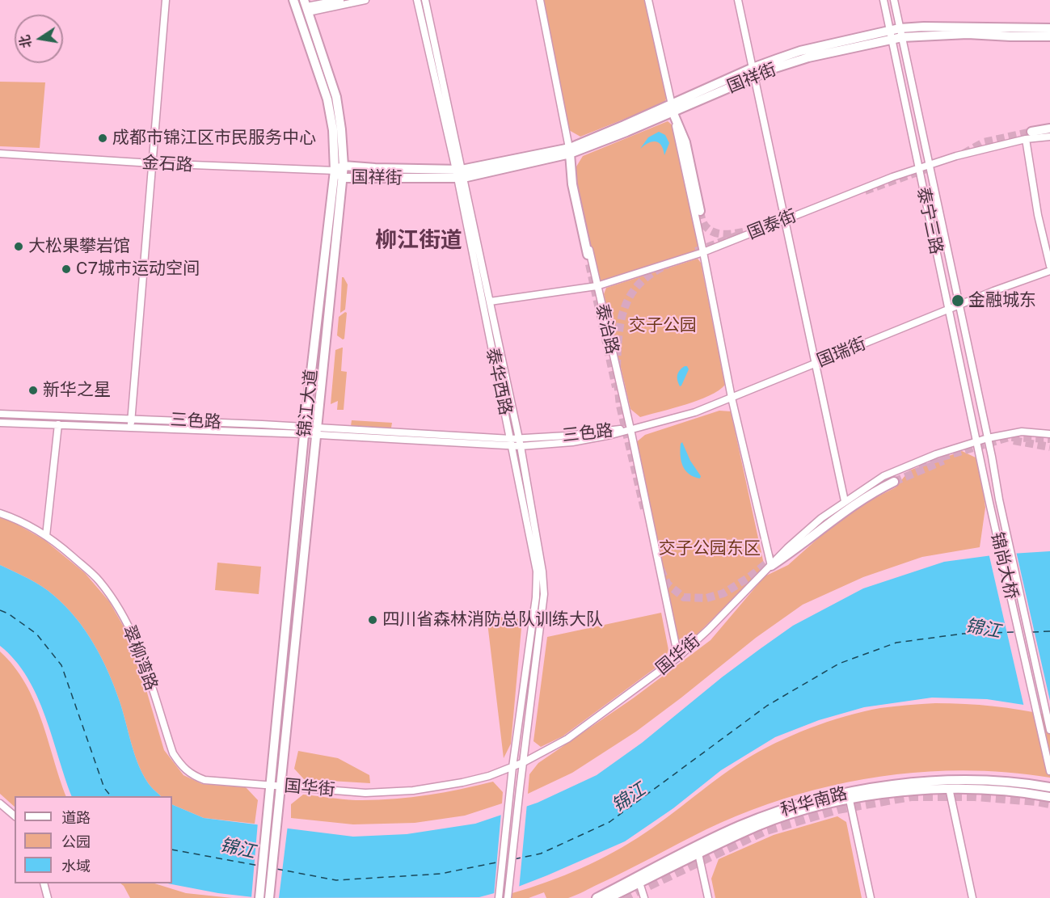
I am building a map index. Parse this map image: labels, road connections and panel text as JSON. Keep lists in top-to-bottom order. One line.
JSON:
{"streets":{"main road":["国祥街","锦江大道","科华南路"],"street":["金石路","泰宁三路","国泰街","泰治路","国瑞街","泰华西路","三色路","锦尚大桥","国华街","翠柳湾路"]},"crossings":[["国祥街","金石路"],["国祥街","泰宁三路"],["国祥街","泰治路"],["国祥街","泰华西路"],["国祥街","锦江大道"],["金石路","锦江大道"],["泰宁三路","国泰街"],["泰宁三路","国瑞街"],["泰宁三路","锦尚大桥"],["泰宁三路","国华街"],["国泰街","泰治路"],["国泰街","泰华西路"],["泰治路","国瑞街"],["泰治路","三色路"],["泰治路","国华街"],["国瑞街","三色路"],["泰华西路","三色路"],["泰华西路","国华街"],["锦江大道","三色路"],["锦江大道","国华街"],["锦江大道","翠柳湾路"],["锦尚大桥","国华街"],["国华街","翠柳湾路"]],"districts":["柳江街道"],"water":["锦江"],"parks":["交子公园","交子公园东区"],"places":["成都市锦江区市民服务中心","大松果攀岩馆","C7城市运动空间","金融城东","新华之星","四川省森林消防总队训练大队"],"legend":["道路","公园","水域"],"north":"left"}
